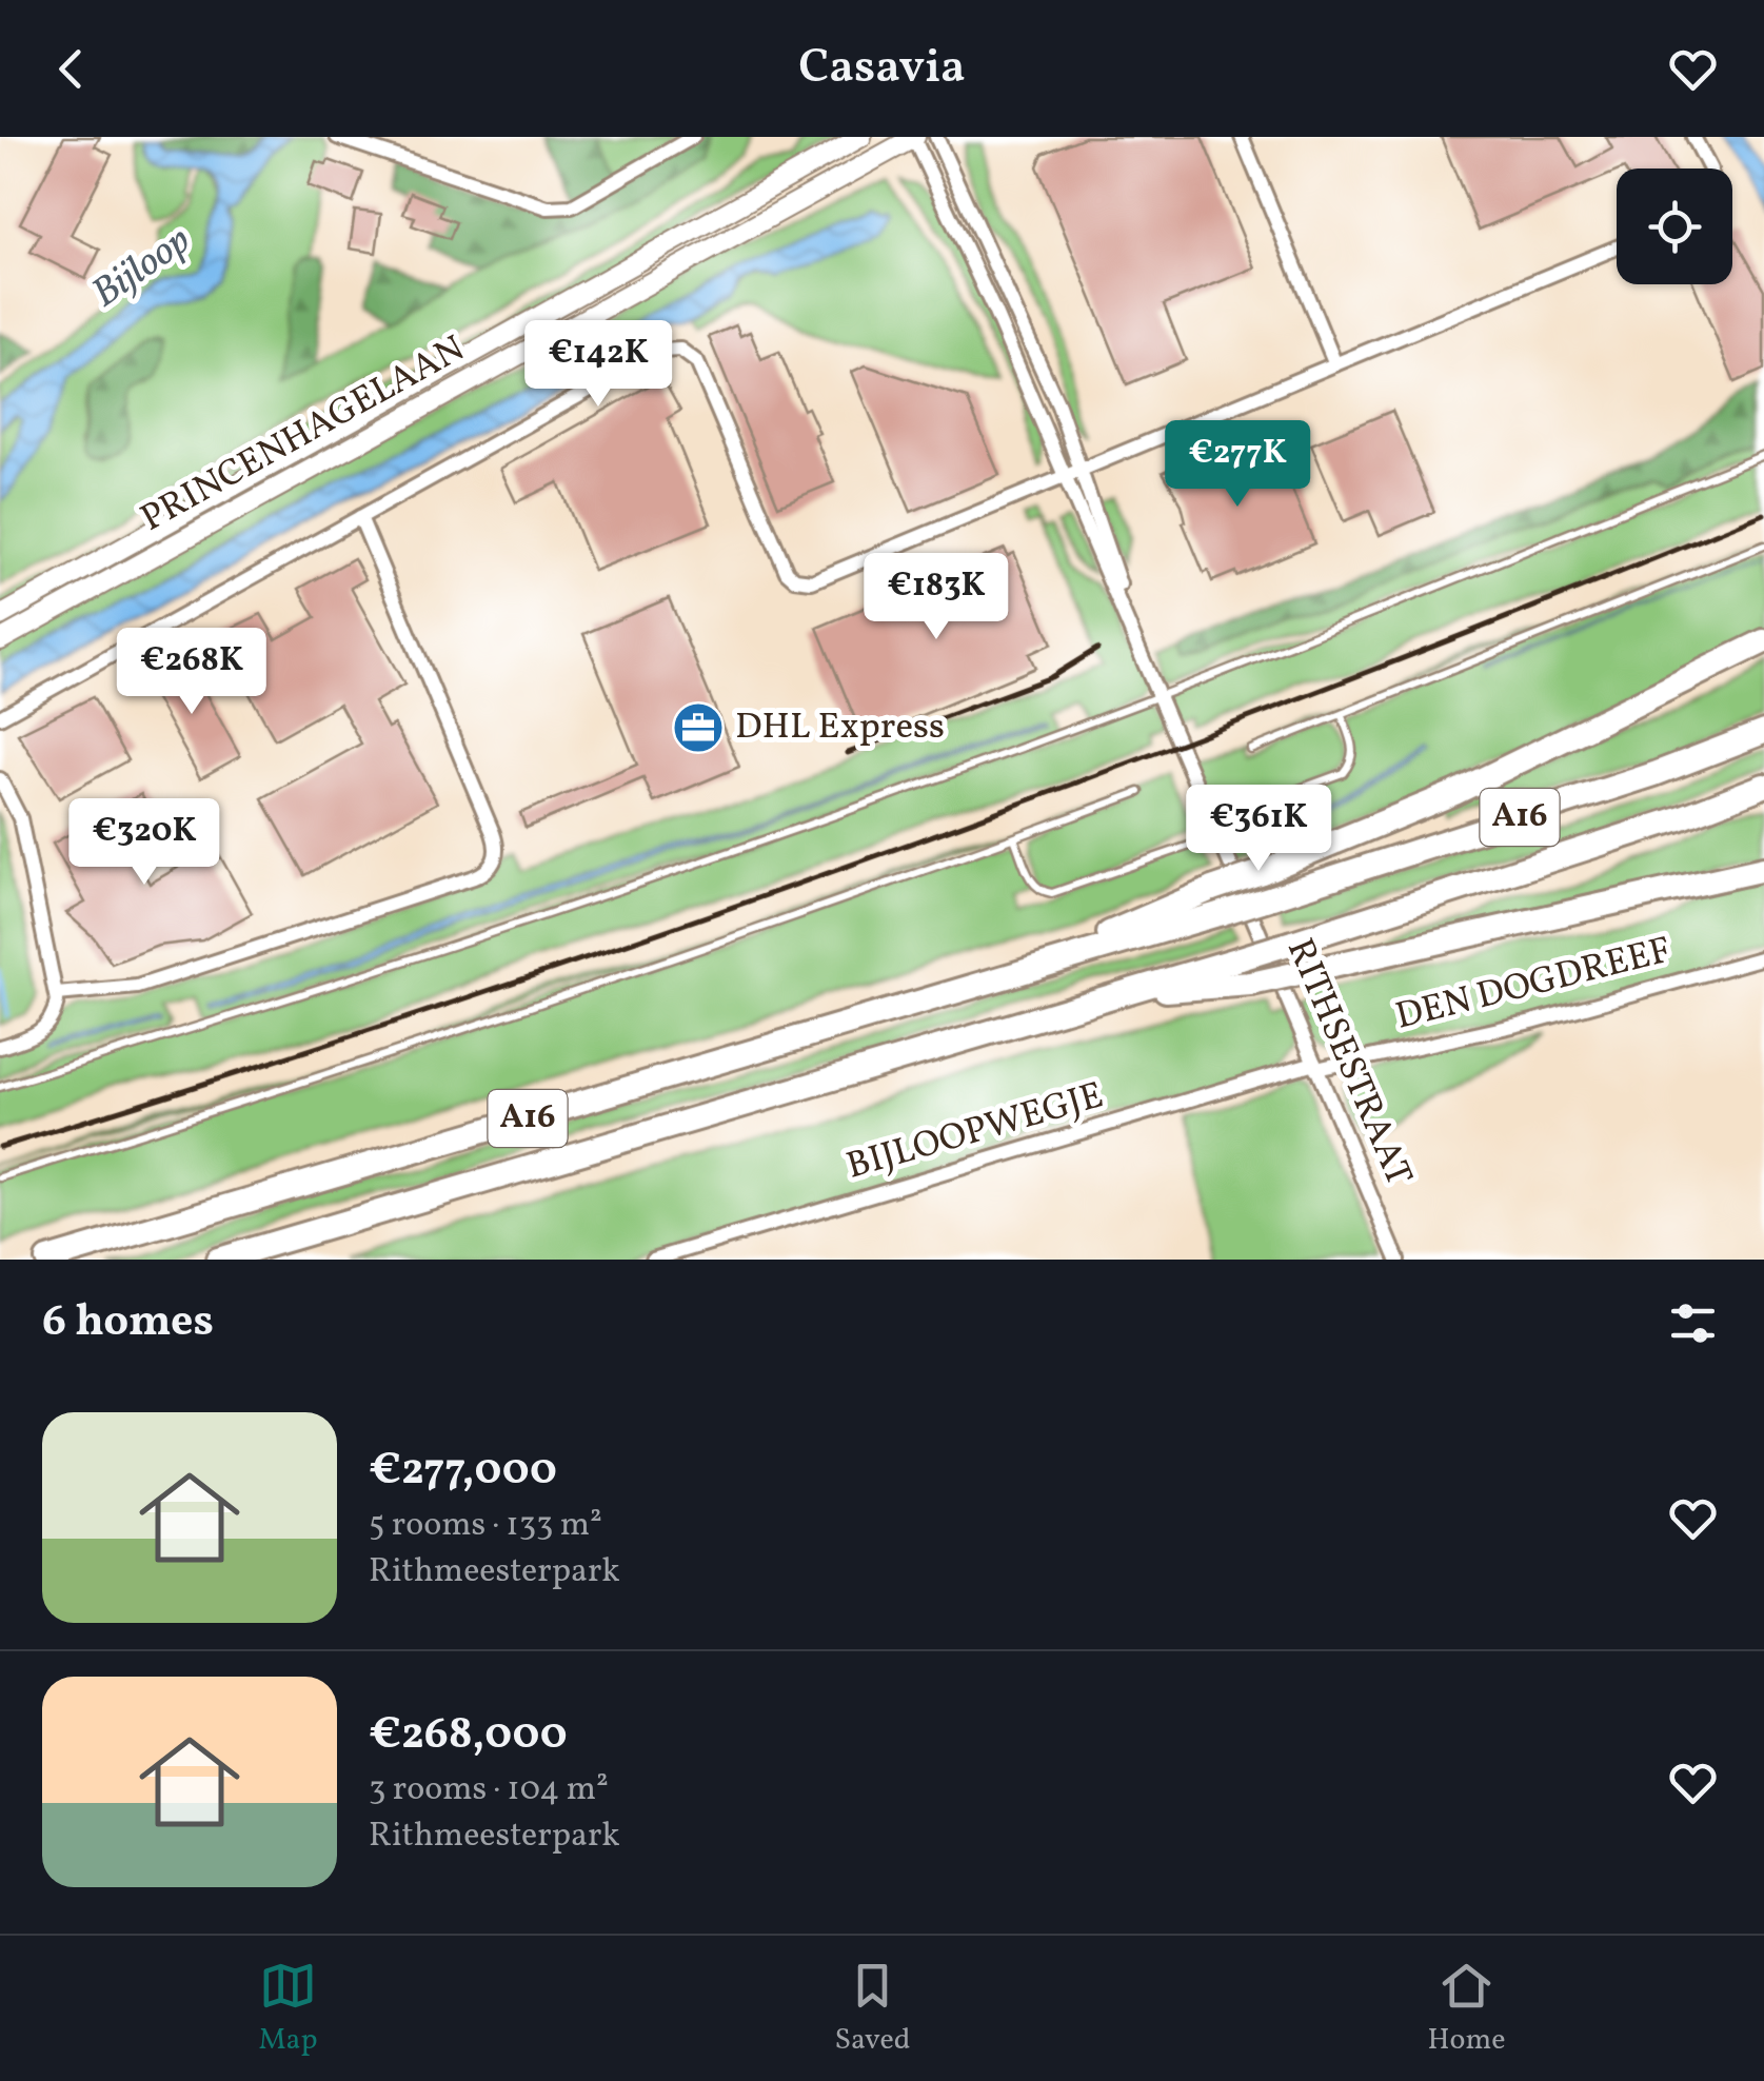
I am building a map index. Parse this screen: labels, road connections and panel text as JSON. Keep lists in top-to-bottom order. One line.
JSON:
{"streets":{"highway":["A16"],"main road":["PRINCENHAGELAAN"],"street":["DEN DOGDREEF","RITHSESTRAAT","BIJLOOPWEGJE"]},"crossings":[["PRINCENHAGELAAN","RITHSESTRAAT"],["DEN DOGDREEF","RITHSESTRAAT"],["DEN DOGDREEF","BIJLOOPWEGJE"],["RITHSESTRAAT","BIJLOOPWEGJE"]],"water":["Bijloop"],"places":{"office":["DHL Express"]},"page":{"header":"Casavia","price":["€142K","€277K","€183K","€268K","€361K","€320K"],"heading":"6 homes","list":[{"name":"€277,000","note":"5 rooms · 133 m² · Rithmeesterpark"},{"name":"€268,000","note":"3 rooms · 104 m² · Rithmeesterpark"}],"tabs":["Map","Saved","Home"]}}
